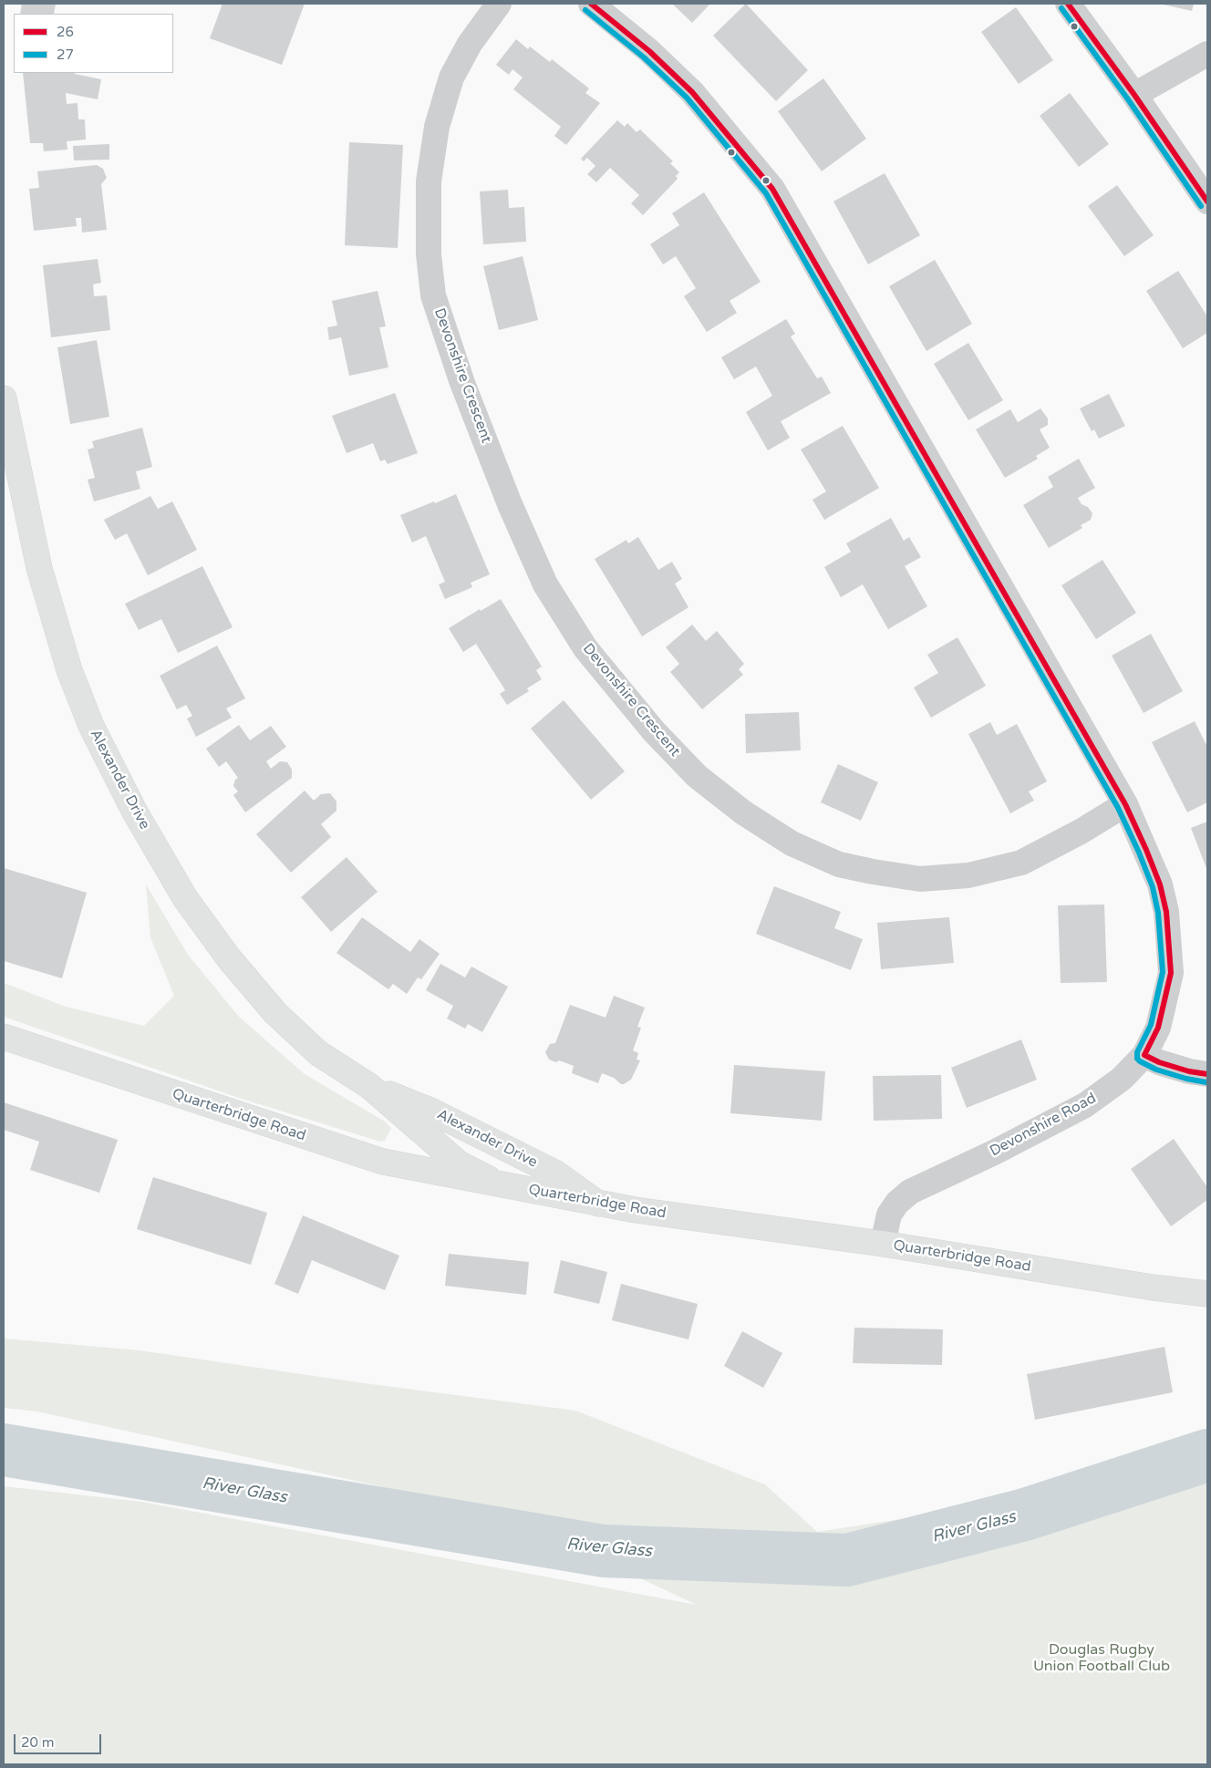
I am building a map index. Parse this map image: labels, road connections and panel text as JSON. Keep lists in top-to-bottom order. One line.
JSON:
{"streets":{"main road":["Alexander Drive","Quarterbridge Road"],"street":["Devonshire Crescent","Devonshire Road"]},"crossings":[["Devonshire Crescent","Devonshire Road"],["Alexander Drive","Quarterbridge Road"],["Quarterbridge Road","Devonshire Road"]],"water":["River Glass"],"parks":["Douglas Rugby Union Football Club"],"lines":["transit line 26","transit line 27"],"legend":["26","27"],"scale_bar":"20 m"}
